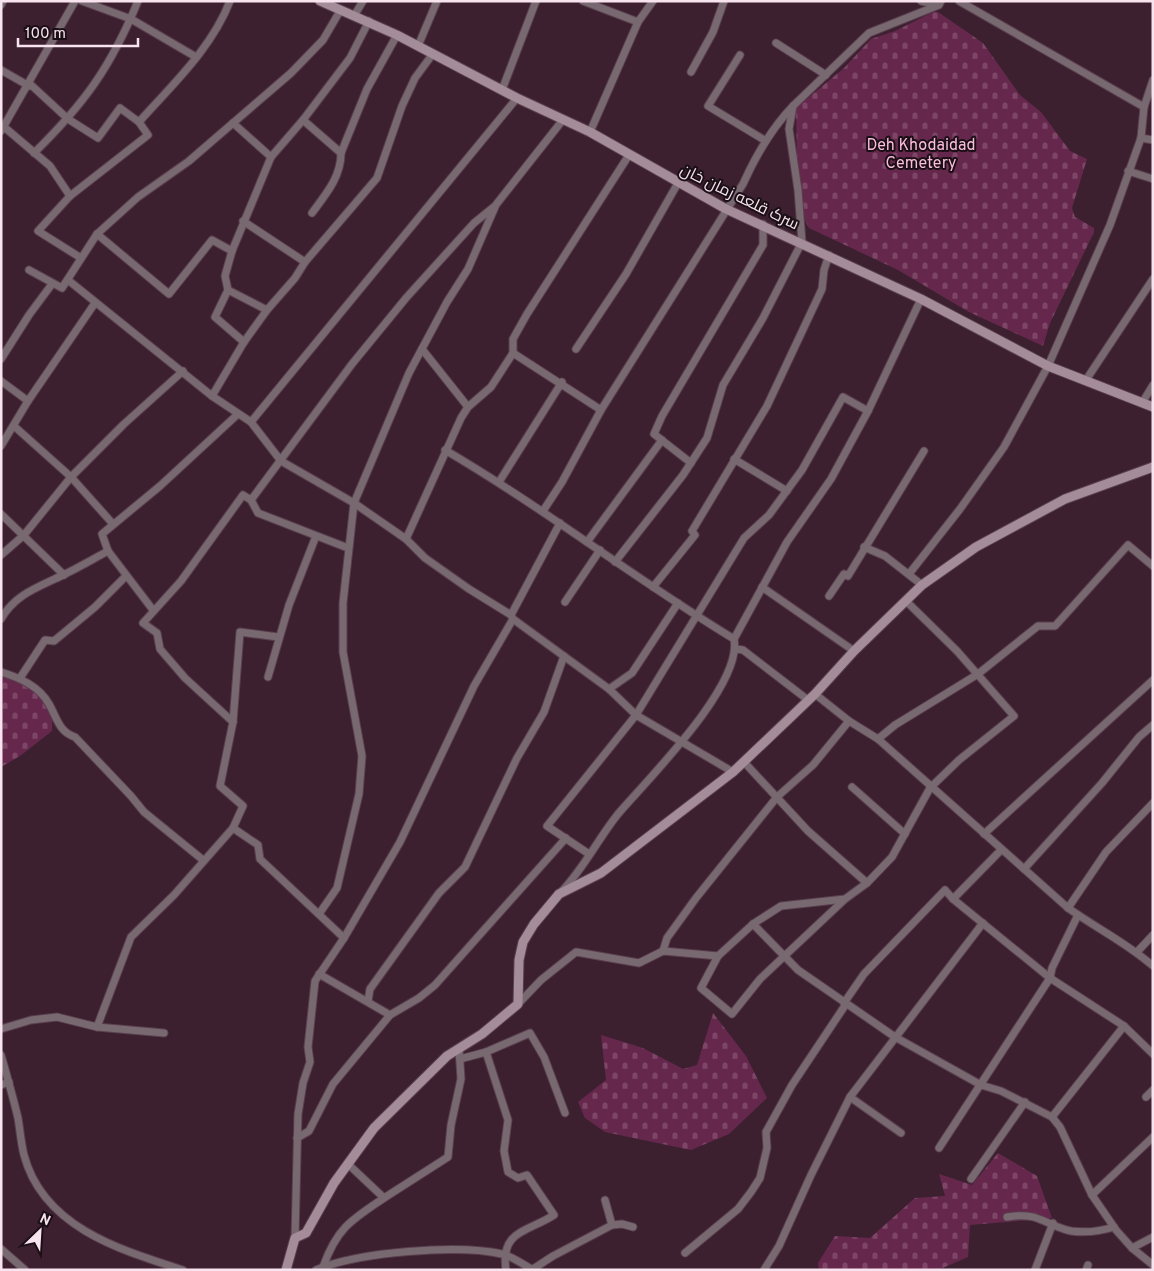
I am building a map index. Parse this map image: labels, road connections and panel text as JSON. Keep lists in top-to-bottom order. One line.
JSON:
{"streets":{"street":["سرک قلعه زمان خان"]},"parks":["Deh Khodaidad Cemetery"],"scale_bar":"100 m","north":"top right"}
